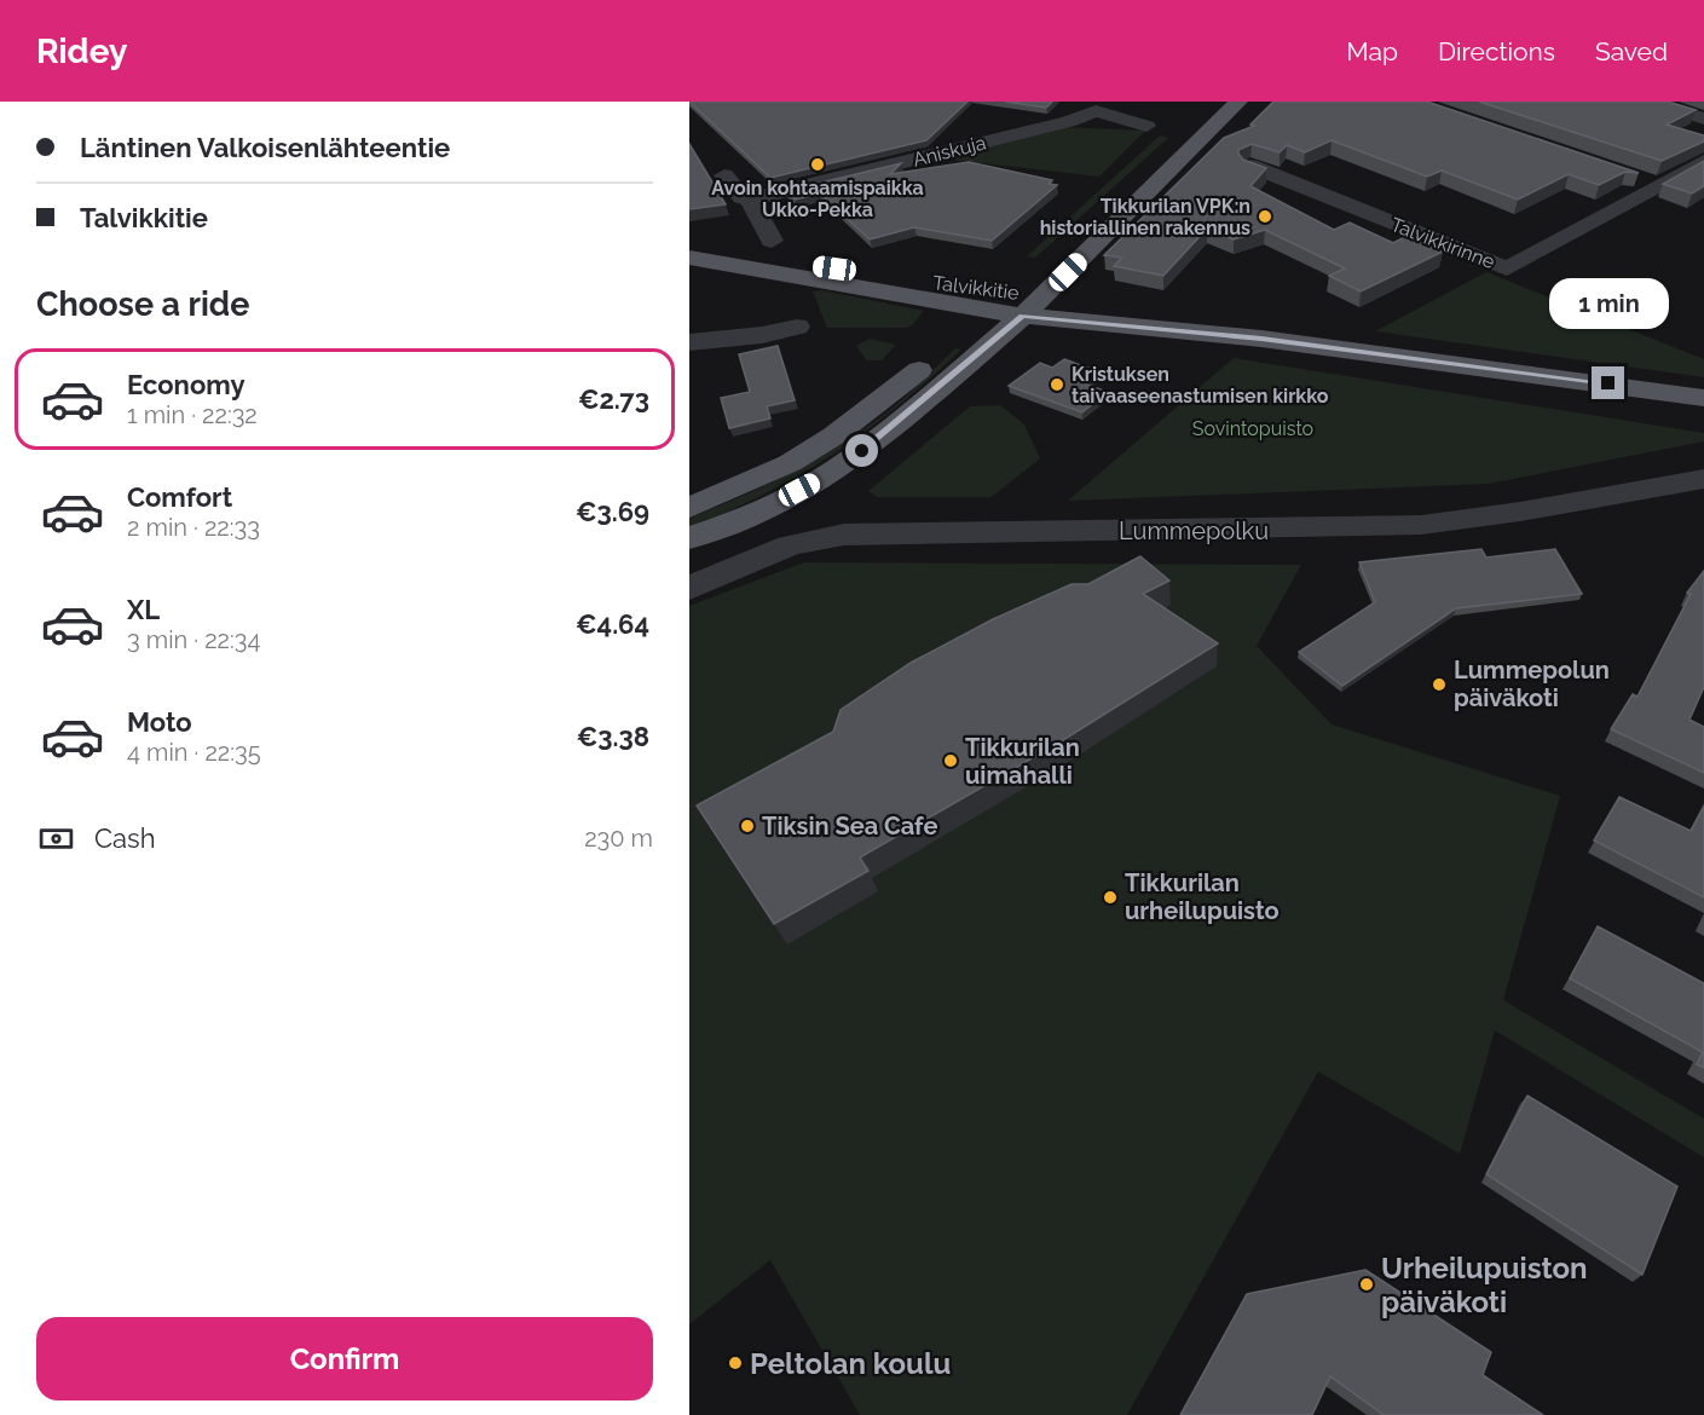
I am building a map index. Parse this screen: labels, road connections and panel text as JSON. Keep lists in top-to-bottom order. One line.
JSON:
{"streets":{"main road":["Talvikkitie"],"street":["Aniskuja","Talvikkirinne","Lummepolku"]},"parks":["Sovintopuisto"],"places":["Avoin kohtaamispaikka Ukko-Pekka","Tikkurilan VPK:n historiallinen rakennus","Kristuksen taivaaseenastumisen kirkko","Lummepolun päiväkoti","Tikkurilan uimahalli","Tiksin Sea Cafe","Tikkurilan urheilupuisto","Urheilupuiston päiväkoti","Peltolan koulu"],"page":{"header":"Ridey","nav":["Map","Directions","Saved"],"banner":["Läntinen Valkoisenlähteentie","Talvikkitie"],"heading":"Choose a ride","bubble":"1 min","list":[{"name":"Economy","note":"1 min · 22:32","value":"€2.73"},{"name":"Comfort","note":"2 min · 22:33","value":"€3.69"},{"name":"XL","note":"3 min · 22:34","value":"€4.64"},{"name":"Moto","note":"4 min · 22:35","value":"€3.38"}],"pay":["Cash","230 m"],"buttons":"Confirm"}}
